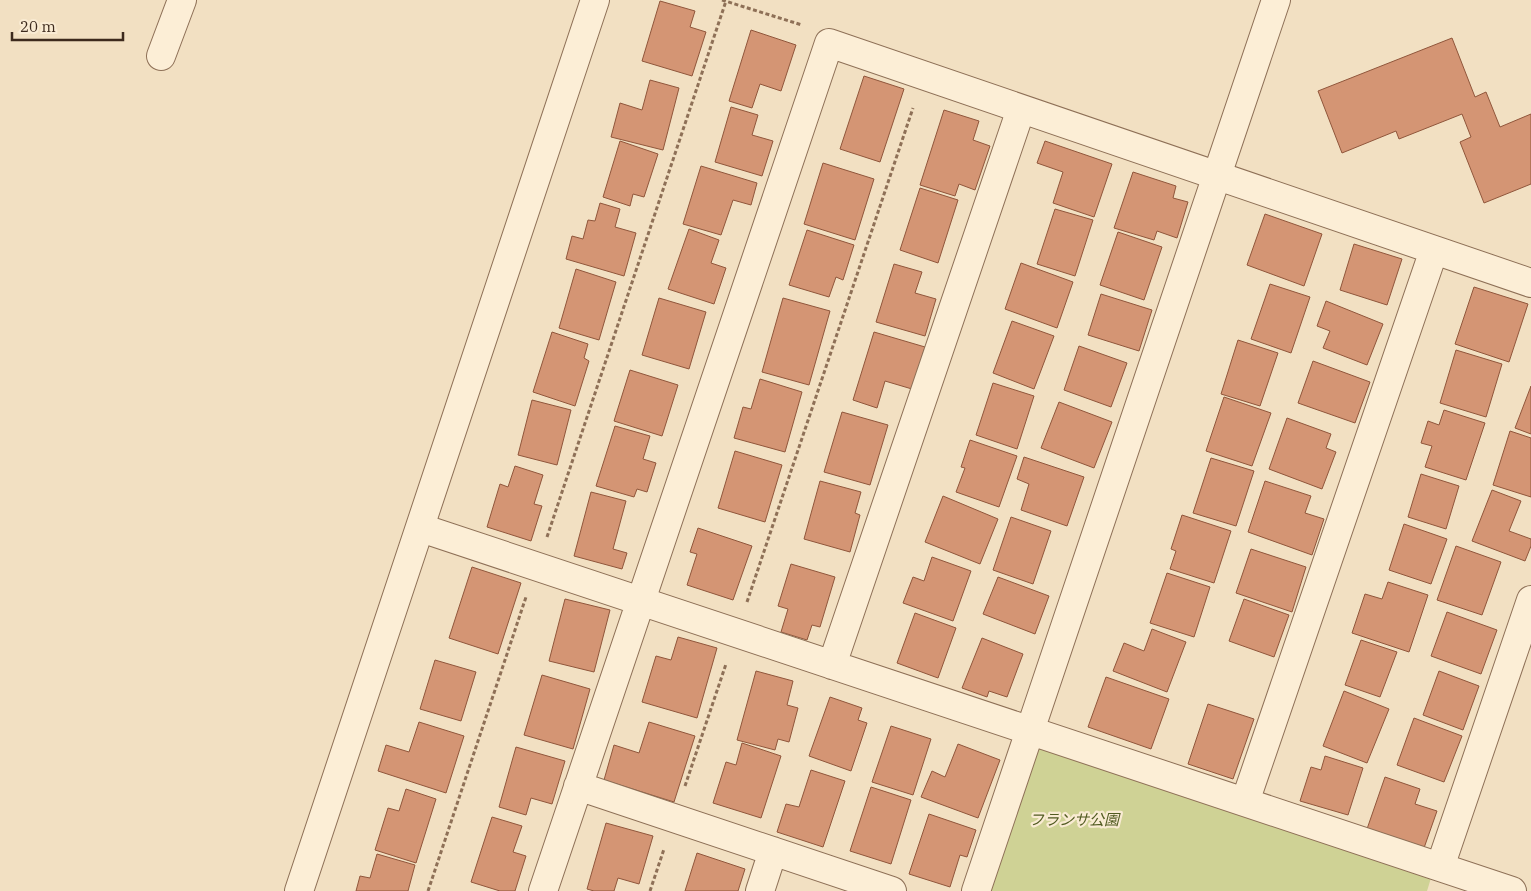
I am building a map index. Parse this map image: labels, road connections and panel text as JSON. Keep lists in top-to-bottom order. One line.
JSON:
{"parks":["フランサ公園"],"scale_bar":"20 m"}
